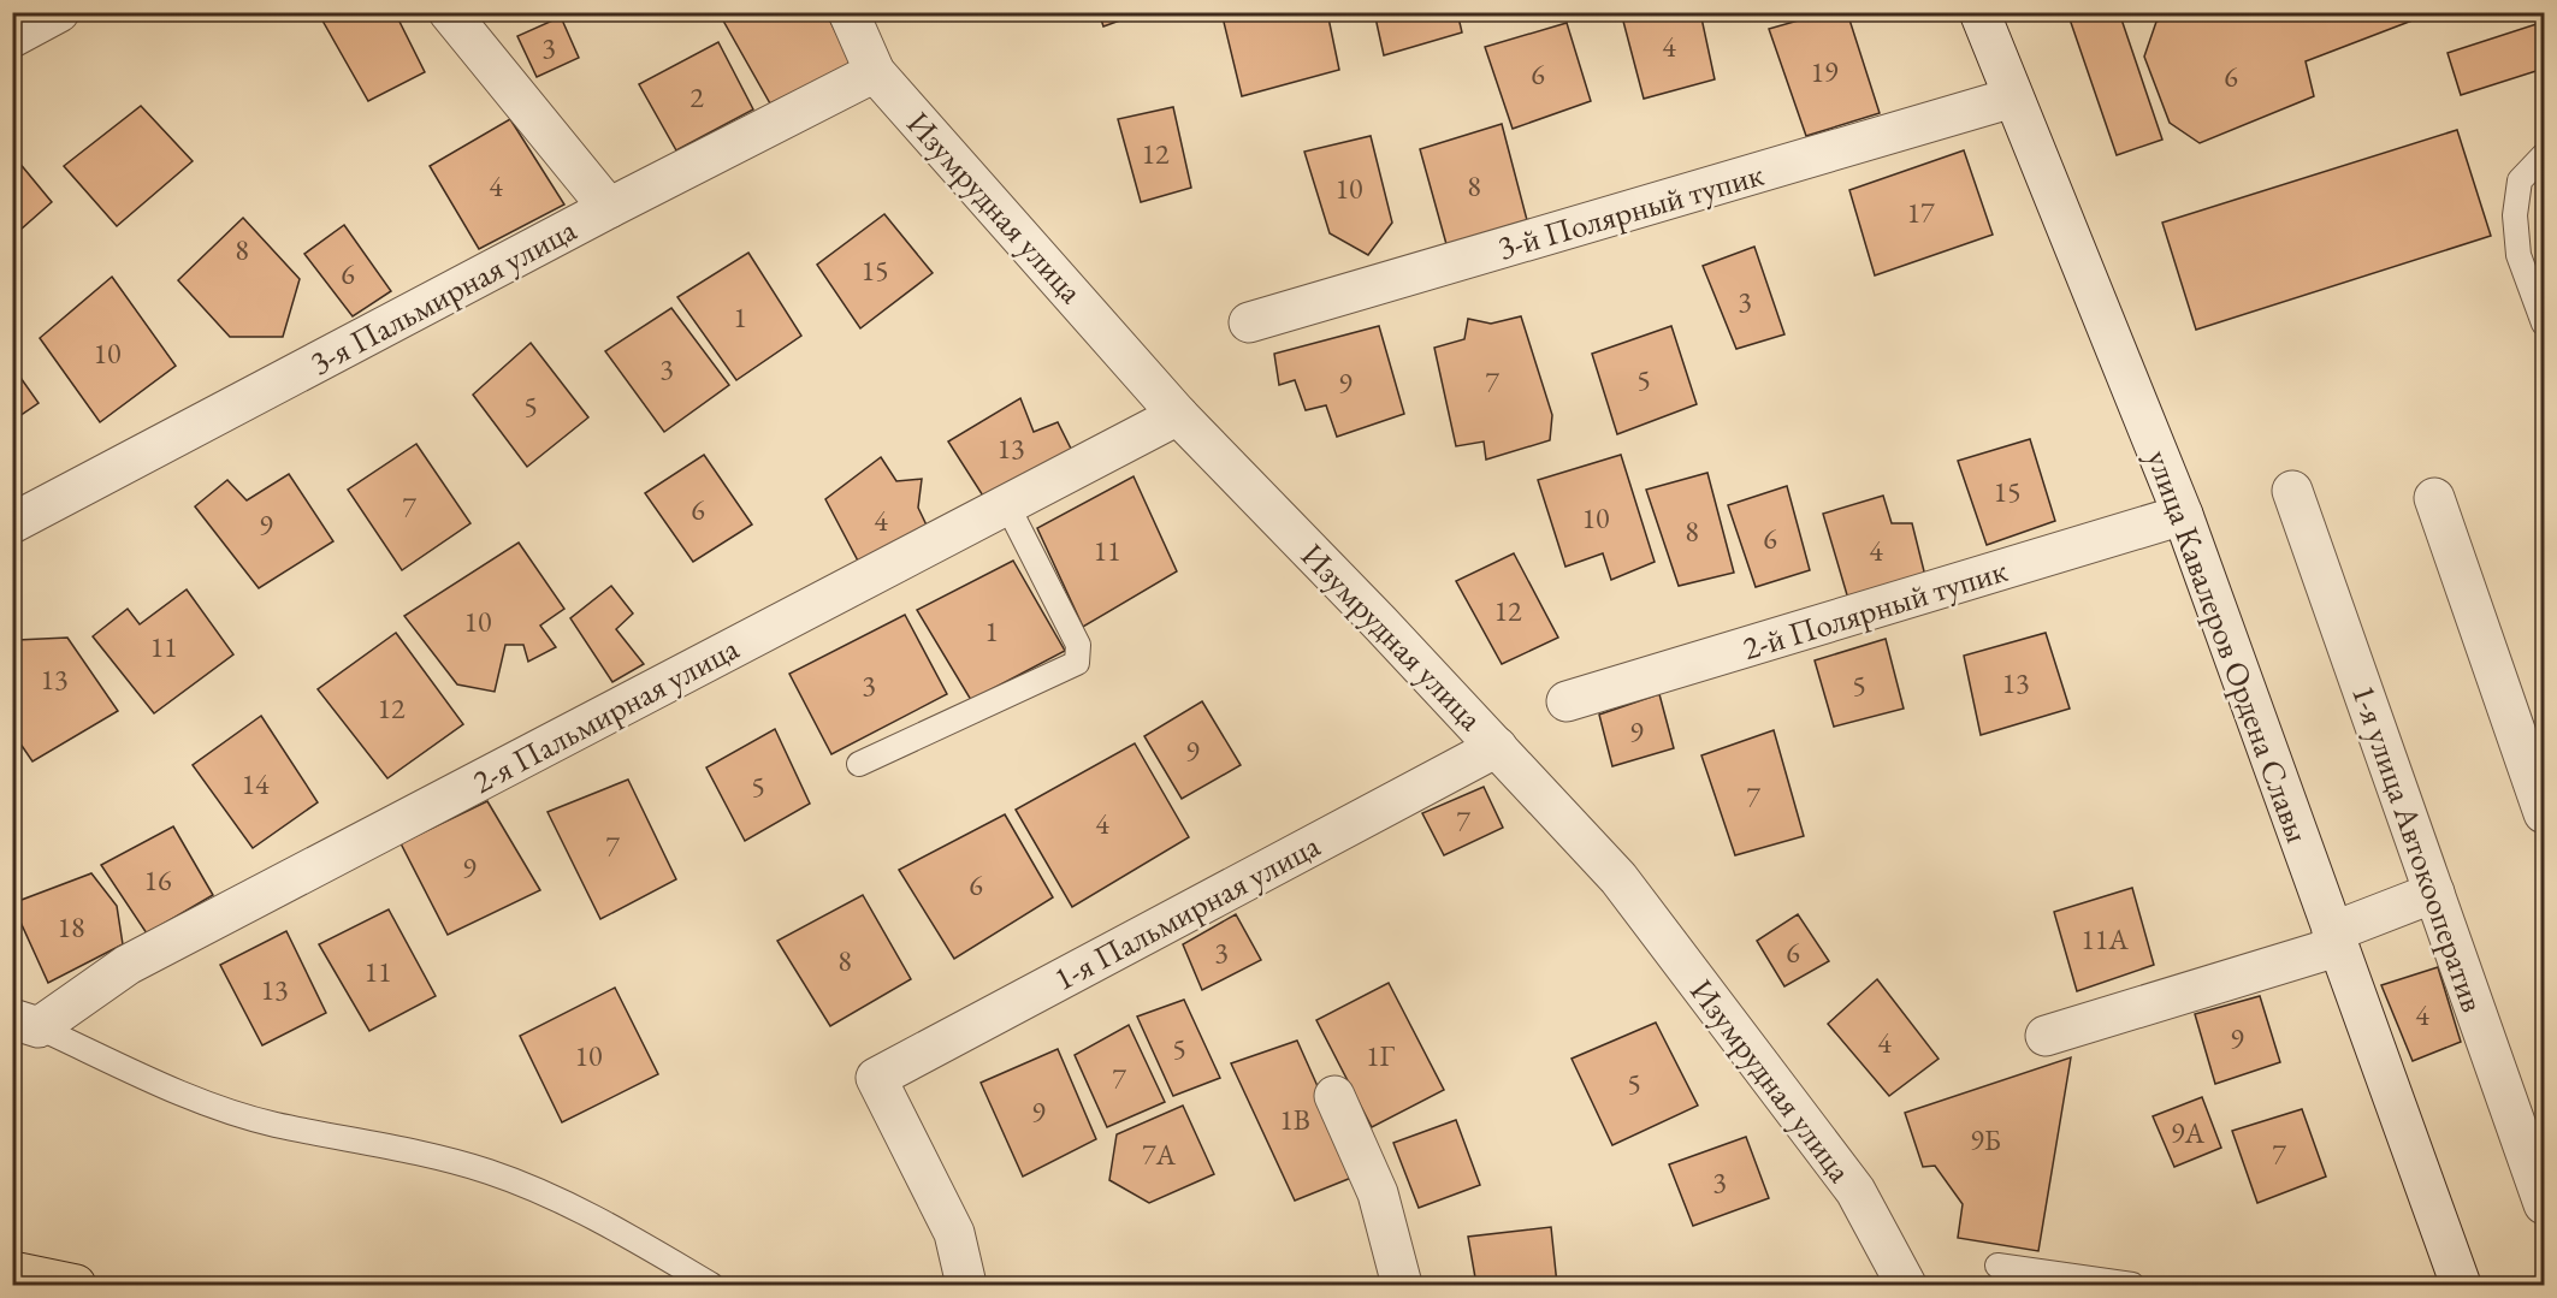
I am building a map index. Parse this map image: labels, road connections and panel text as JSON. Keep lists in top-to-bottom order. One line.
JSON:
{"streets":{"street":["Изумрудная улица","3-й Полярный тупик","3-я Пальмирная улица","2-й Полярный тупик","улица Кавалеров Ордена Славы","2-я Пальмирная улица","1-я улица Автокооператив","1-я Пальмирная улица"]},"crossings":[["Изумрудная улица","3-я Пальмирная улица"],["Изумрудная улица","2-я Пальмирная улица"],["Изумрудная улица","1-я Пальмирная улица"],["3-й Полярный тупик","улица Кавалеров Ордена Славы"],["2-й Полярный тупик","улица Кавалеров Ордена Славы"]],"house_numbers":["4","3","19","6","6","2","12","4","8","10","17","8","15","6","3","1","10","3","5","7","9","5","13","15","7","6","10","4","9","8","6","11","4","12","10","1","11","13","13","3","5","12","9","9","14","5","7","7","4","7","9","16","6","18","11А","3","6","8","11","13","4","9","4","5","10","1Г","7","5","9","1В","9А","9Б","7А","7","3"]}
